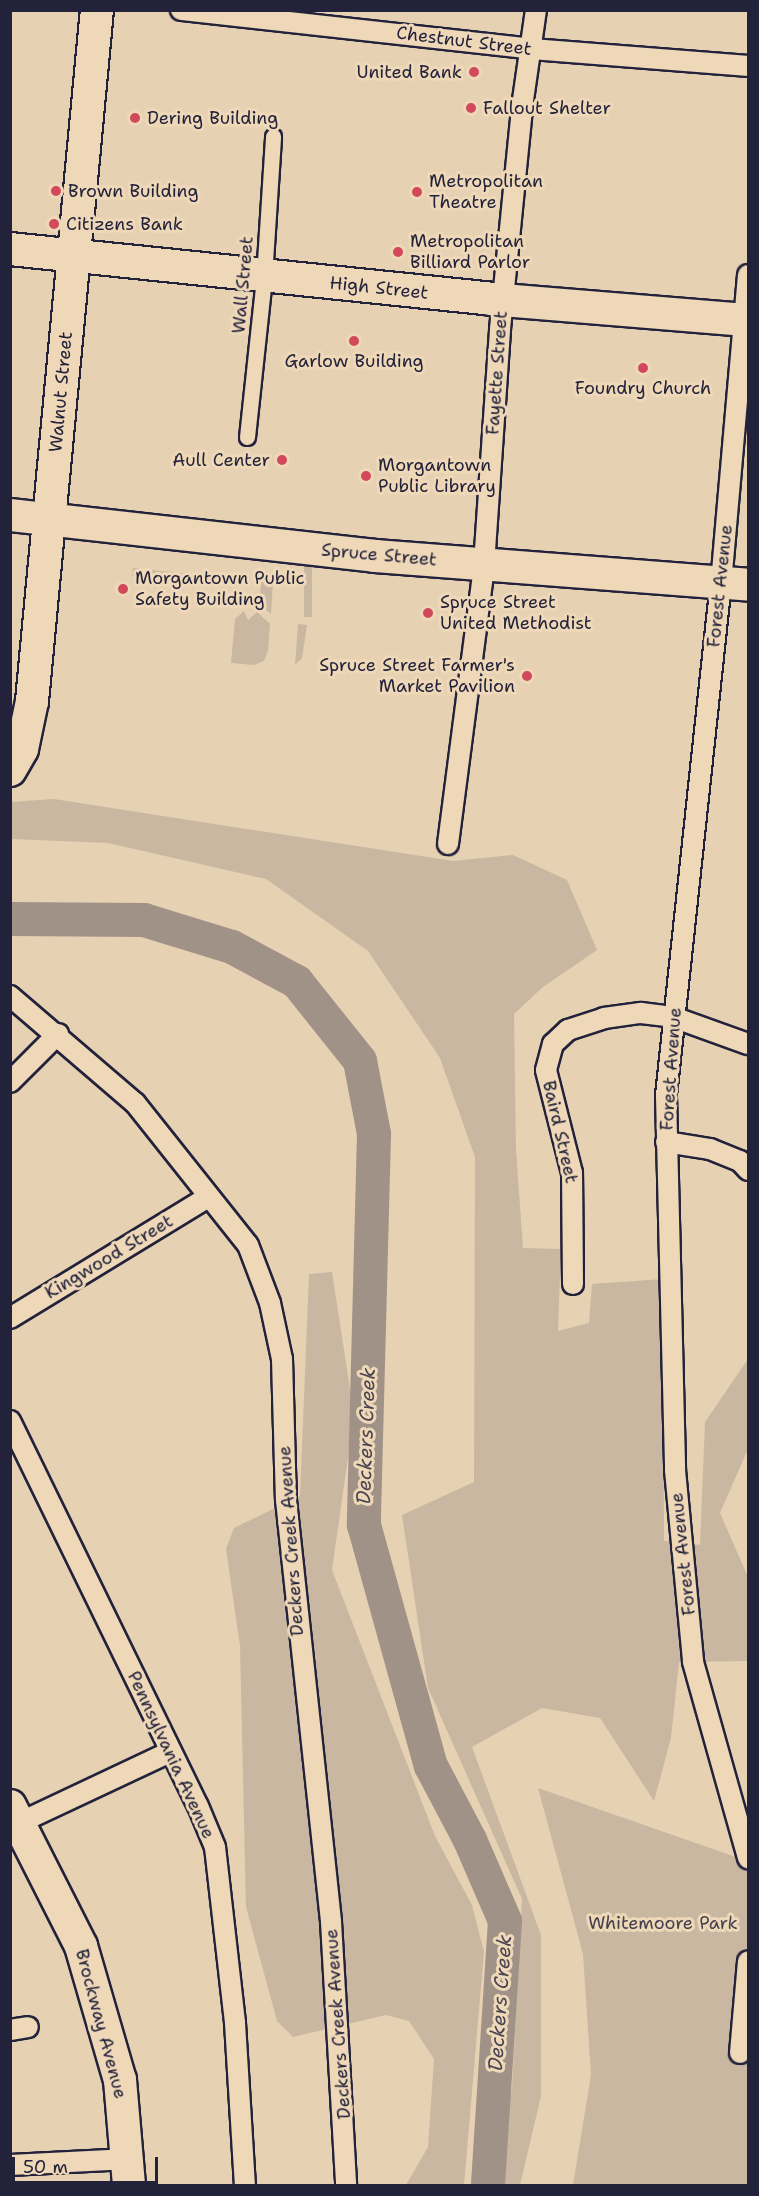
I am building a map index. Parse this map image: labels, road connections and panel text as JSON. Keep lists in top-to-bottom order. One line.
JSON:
{"streets":{"main road":["High Street","Walnut Street","Spruce Street","Brockway Avenue"],"street":["Chestnut Street","Wall Street","Fayette Street","Forest Avenue","Baird Street","Kingwood Street","Deckers Creek Avenue","Pennsylvania Avenue"]},"crossings":[["Chestnut Street","Fayette Street"],["Wall Street","High Street"],["High Street","Fayette Street"],["High Street","Walnut Street"],["High Street","Forest Avenue"],["Fayette Street","Spruce Street"],["Walnut Street","Spruce Street"],["Spruce Street","Forest Avenue"],["Forest Avenue","Baird Street"],["Kingwood Street","Deckers Creek Avenue"]],"water":["Deckers Creek"],"parks":["Whitemoore Park"],"places":["United Bank","Fallout Shelter","Dering Building","Brown Building","Metropolitan Theatre","Citizens Bank","Metropolitan Billiard Parlor","Garlow Building","Foundry Church","Aull Center","Morgantown Public Library","Morgantown Public Safety Building","Spruce Street United Methodist","Spruce Street Farmer's Market Pavilion"],"scale_bar":"50 m"}
